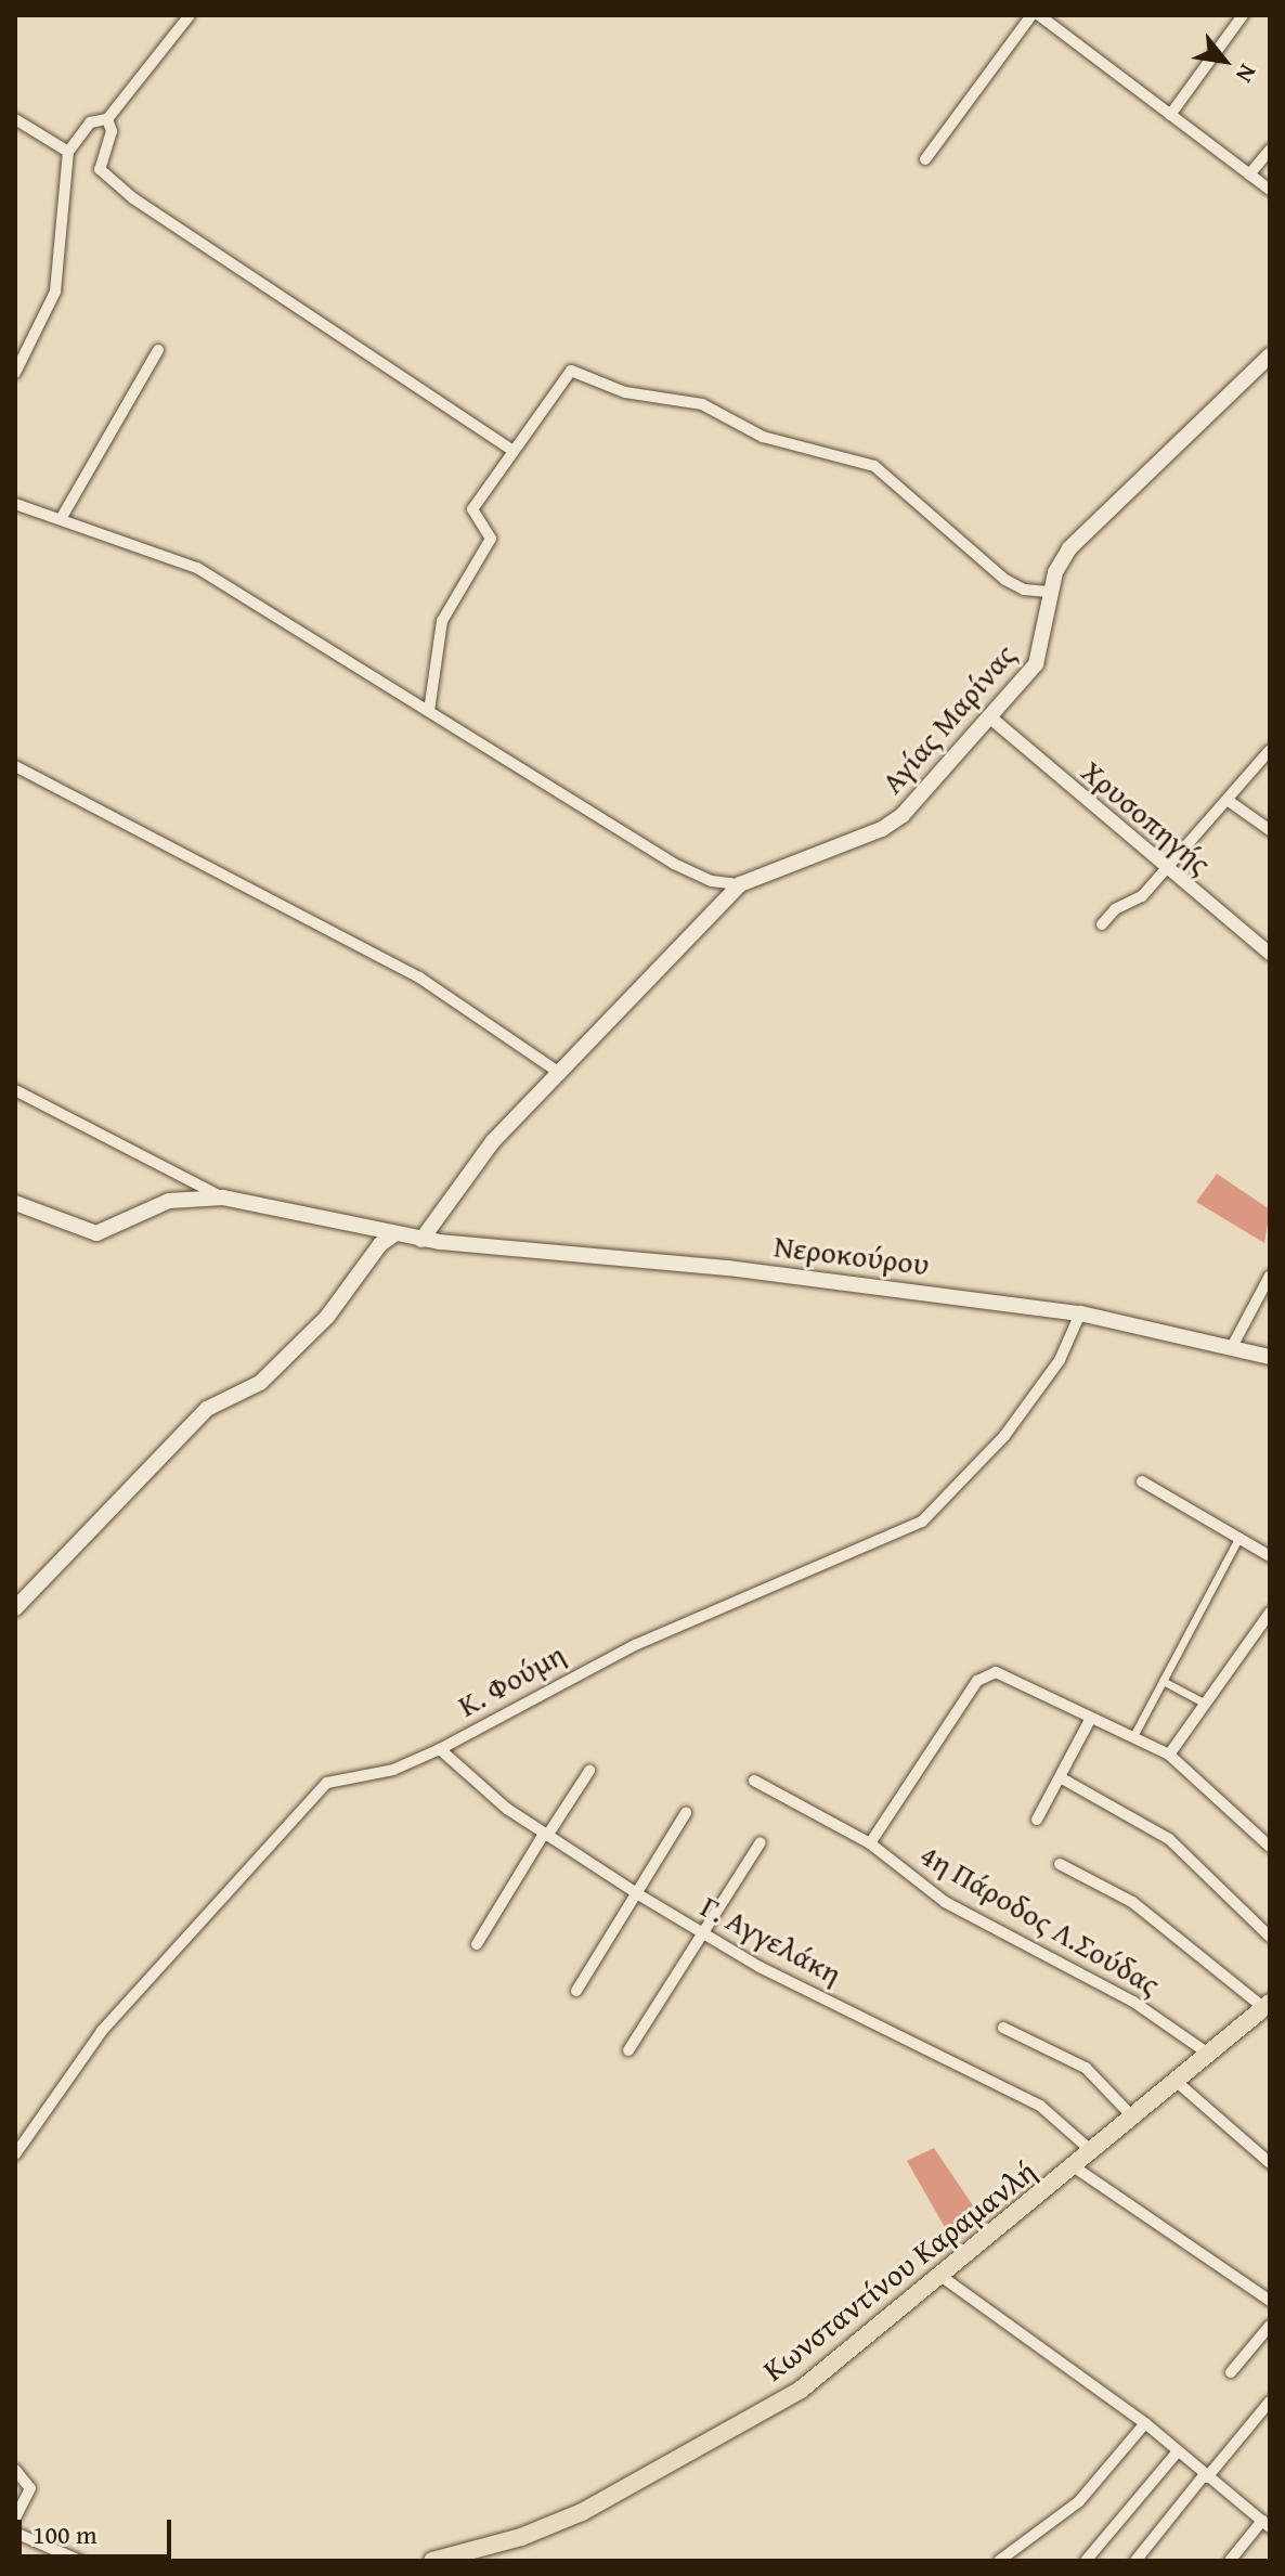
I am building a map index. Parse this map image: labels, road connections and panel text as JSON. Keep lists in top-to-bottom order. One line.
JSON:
{"streets":{"main road":["Αγίας Μαρίνας","Νεροκούρου","Κωνσταντίνου Καραμανλή"],"street":["Χρυσοπηγής","Κ. Φούμη","4η Πάροδος Λ.Σούδας","Γ. Αγγελάκη"]},"crossings":[["Αγίας Μαρίνας","Χρυσοπηγής"],["Αγίας Μαρίνας","Νεροκούρου"],["Νεροκούρου","Κ. Φούμη"],["Κ. Φούμη","Γ. Αγγελάκη"],["4η Πάροδος Λ.Σούδας","Κωνσταντίνου Καραμανλή"],["Γ. Αγγελάκη","Κωνσταντίνου Καραμανλή"]],"scale_bar":"100 m","north":"bottom right"}
